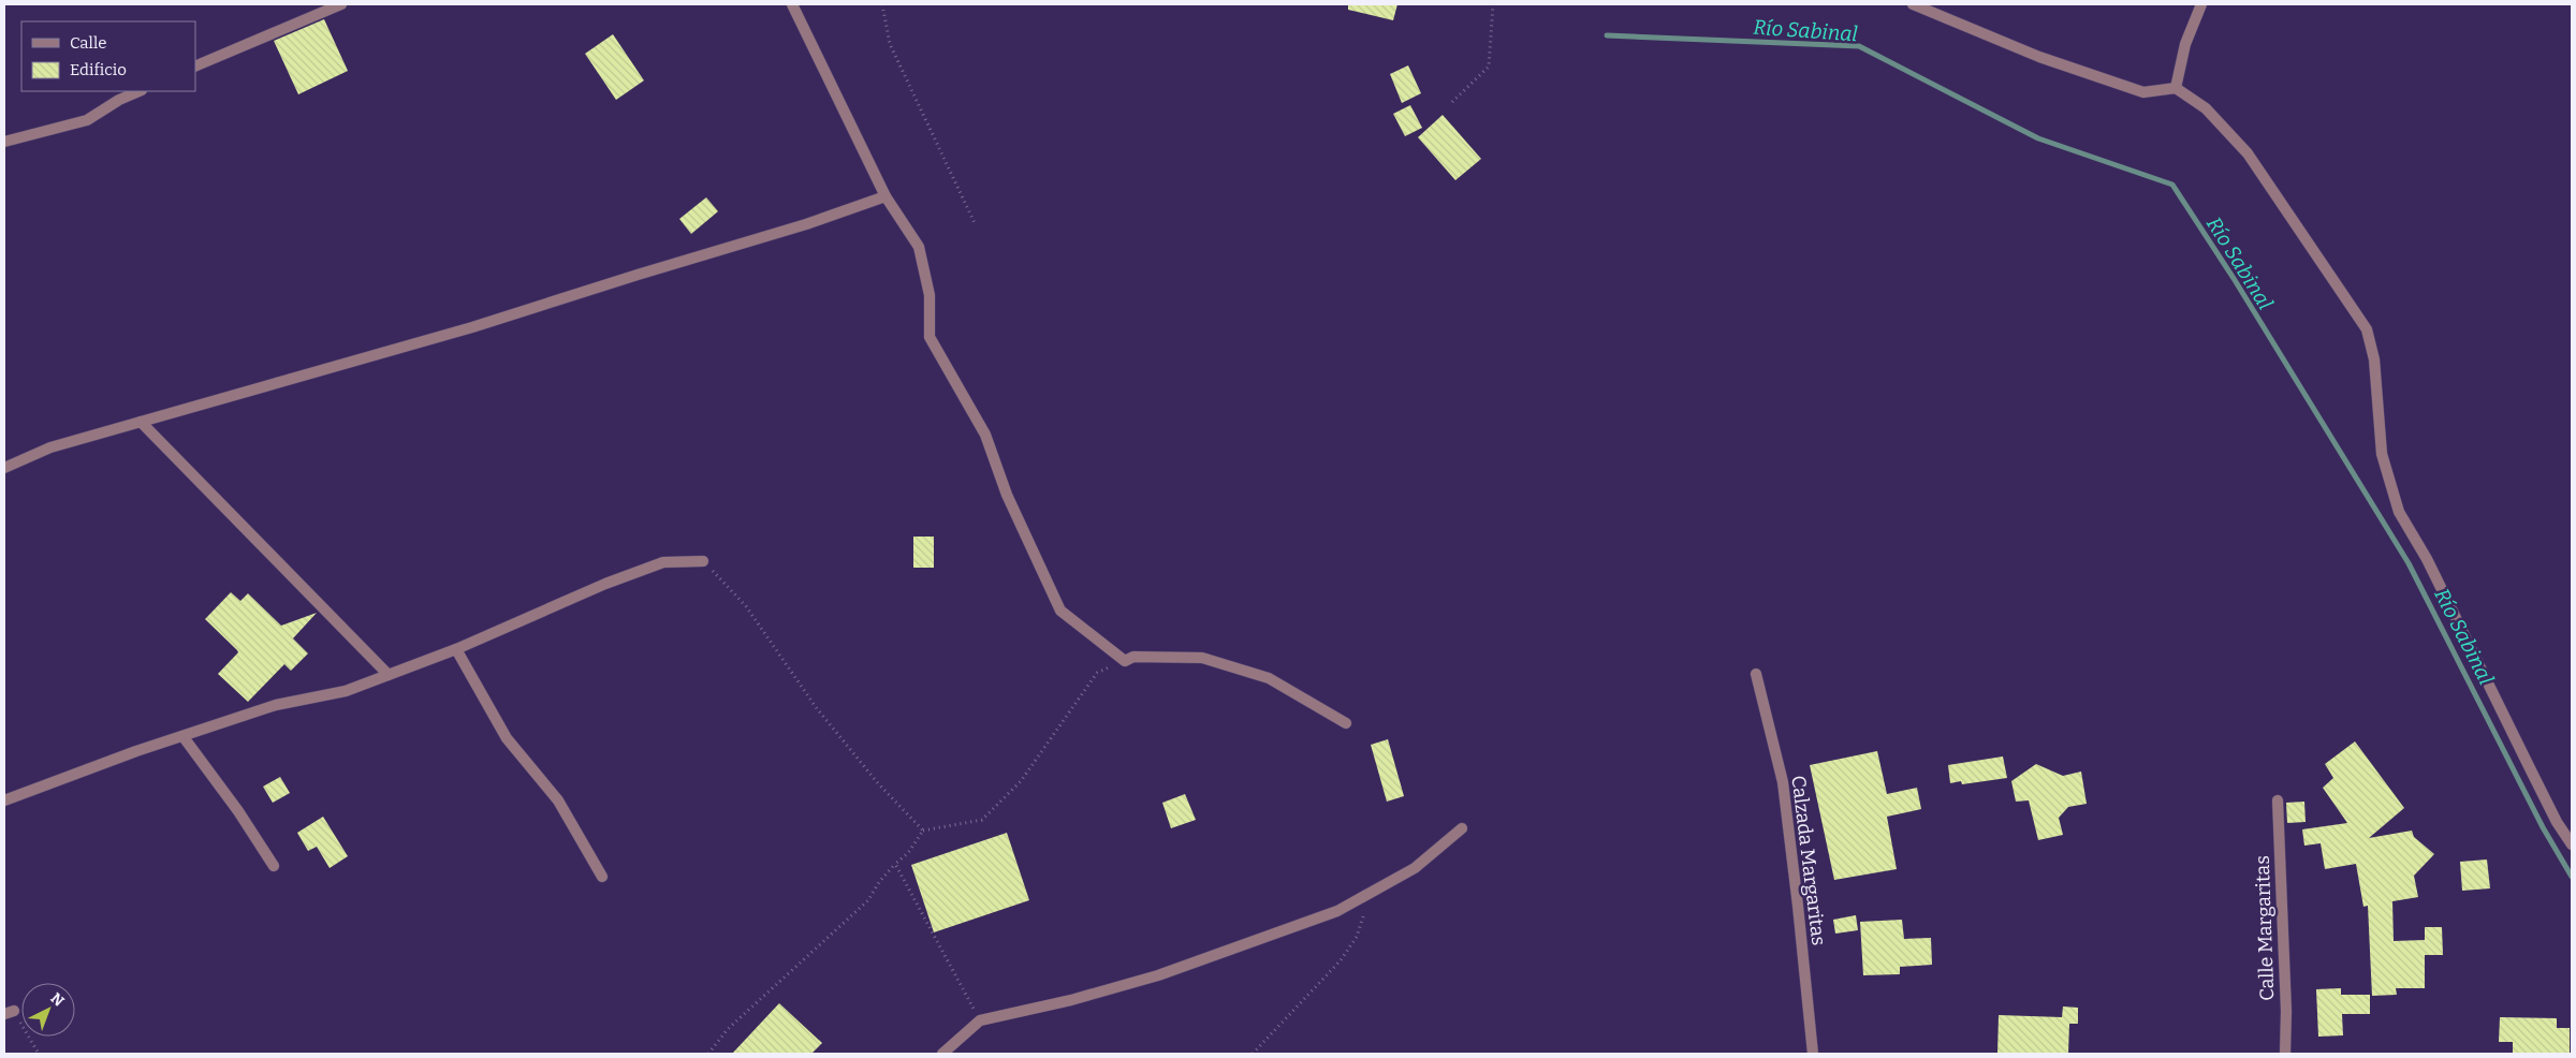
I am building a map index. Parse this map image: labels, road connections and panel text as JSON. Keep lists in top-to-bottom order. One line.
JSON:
{"streets":{"street":["Calzada Margaritas","Calle Margaritas"]},"water":["Río Sabinal"],"legend":["Calle","Edificio"],"north":"top right"}
